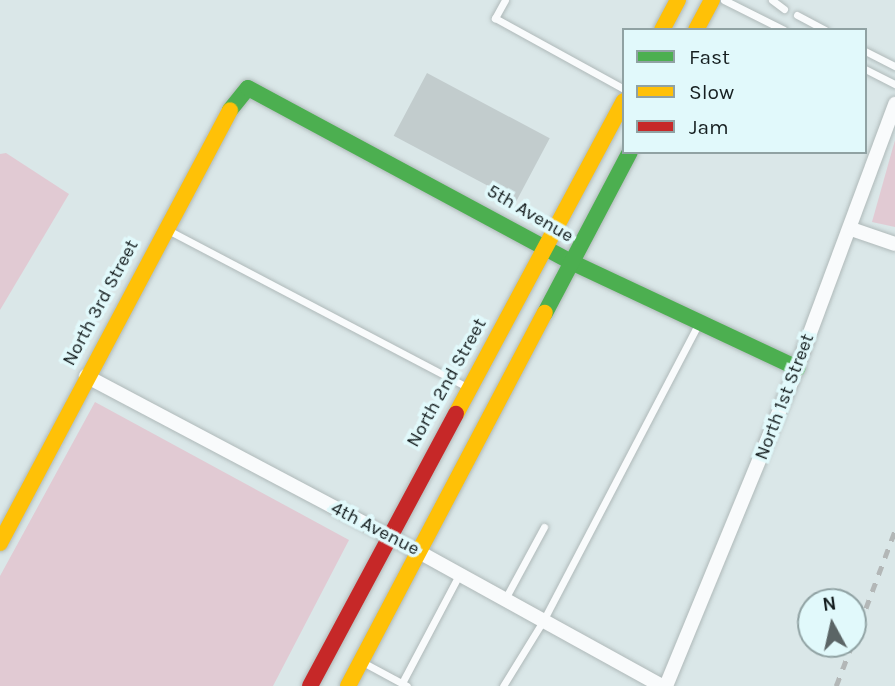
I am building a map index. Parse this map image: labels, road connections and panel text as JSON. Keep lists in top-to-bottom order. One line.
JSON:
{"streets":{"main road":["5th Avenue","North 3rd Street","North 2nd Street"],"street":["North 1st Street","4th Avenue"]},"crossings":[["5th Avenue","North 3rd Street"],["5th Avenue","North 2nd Street"],["5th Avenue","North 1st Street"],["North 3rd Street","4th Avenue"],["North 2nd Street","4th Avenue"],["North 1st Street","4th Avenue"]],"legend":["Fast","Slow","Jam"],"north":"top"}
